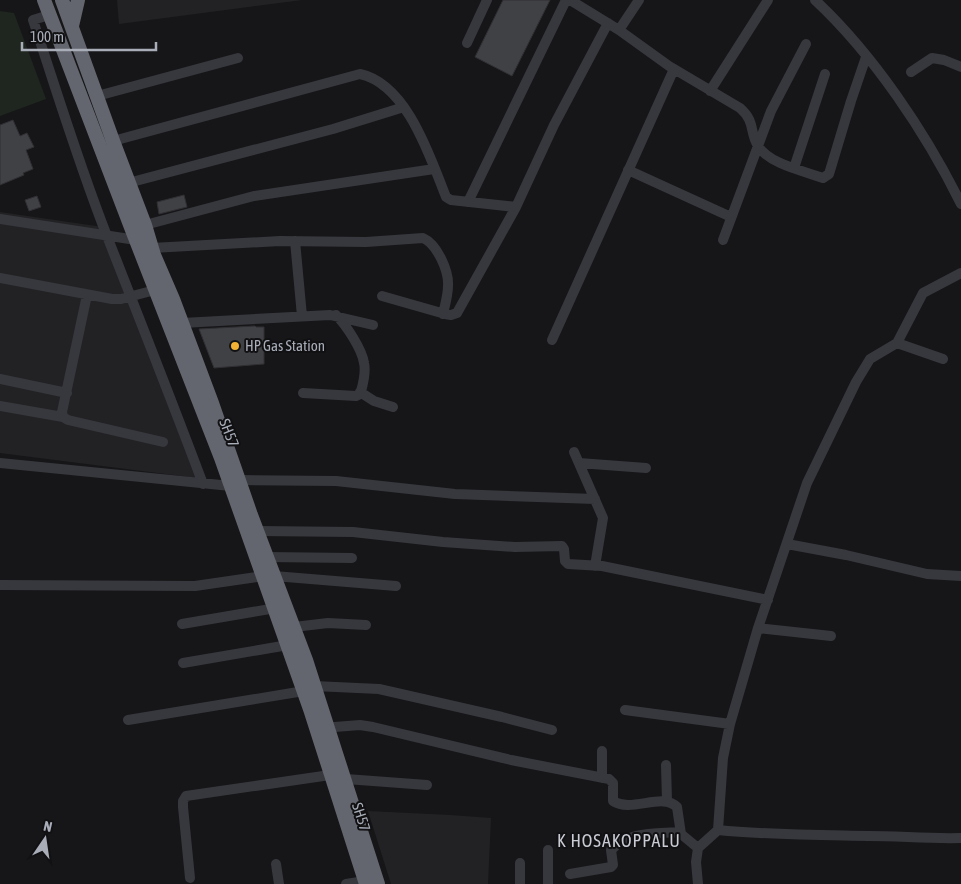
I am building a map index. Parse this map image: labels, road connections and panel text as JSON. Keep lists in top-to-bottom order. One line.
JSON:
{"streets":{"highway":["SH57"]},"districts":["K HOSAKOPPALU"],"places":["HP Gas Station"],"scale_bar":"100 m","north":"top"}
